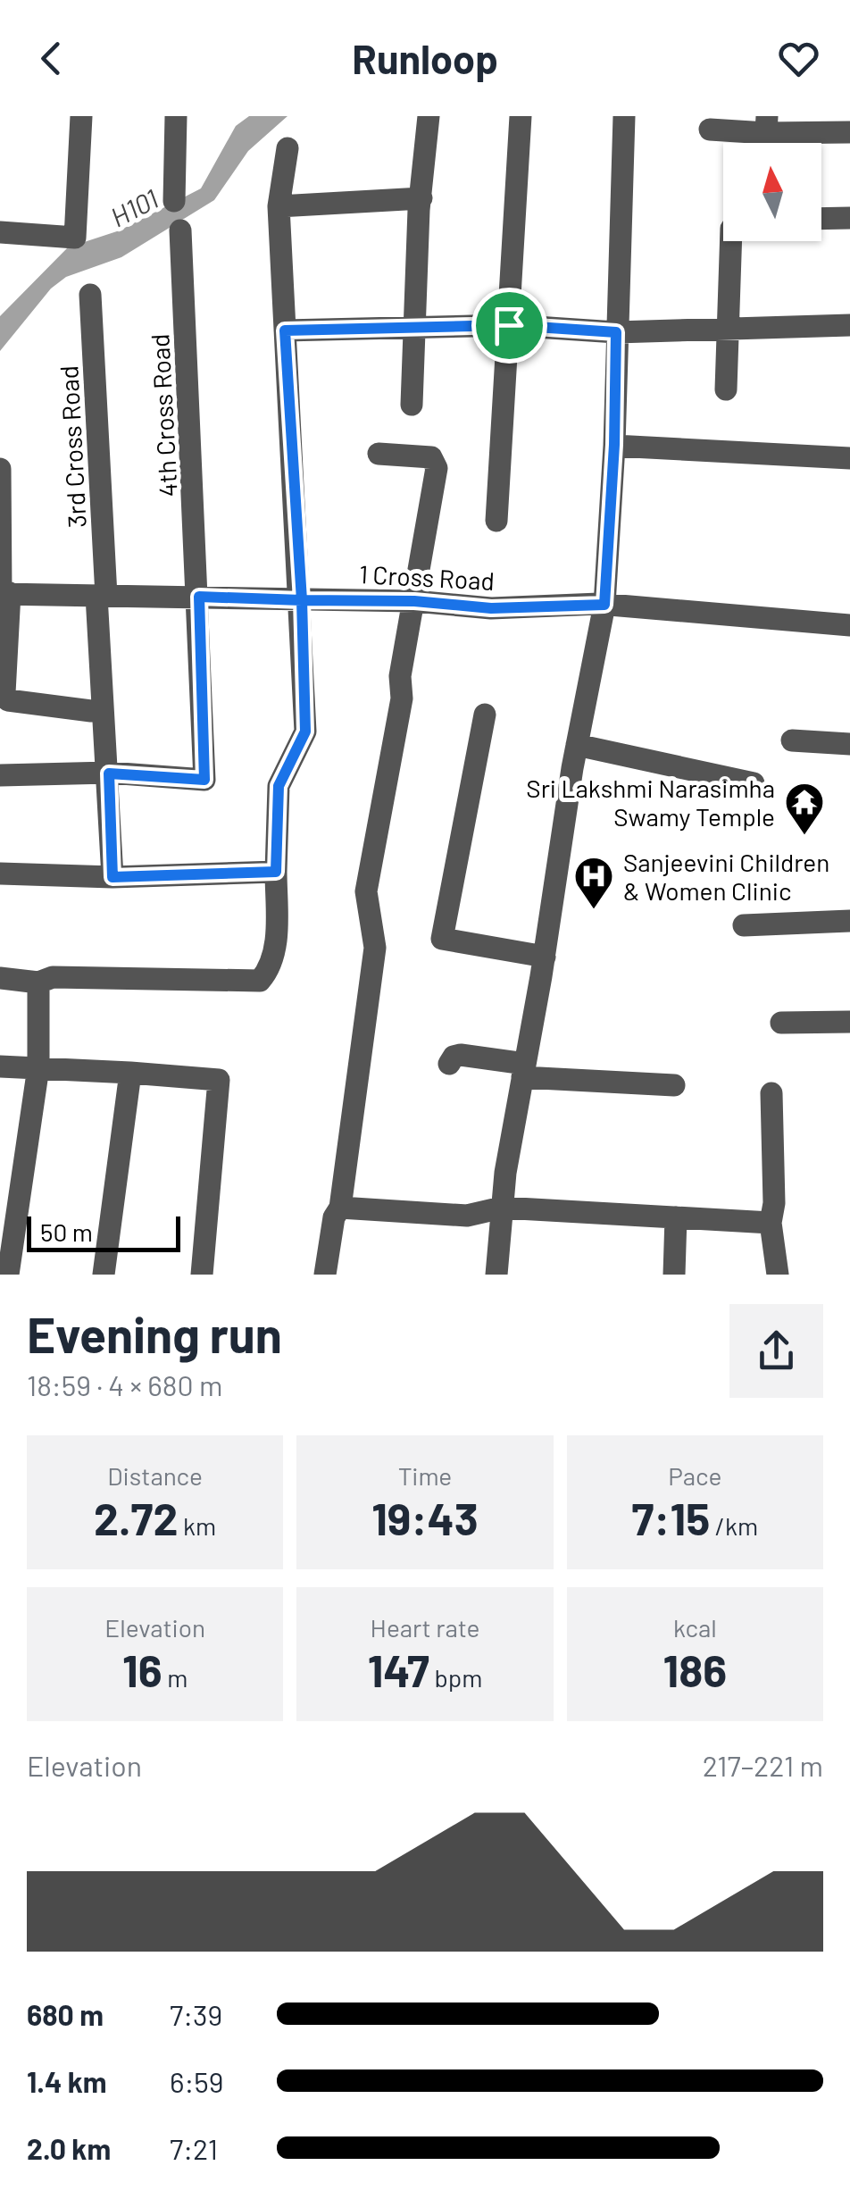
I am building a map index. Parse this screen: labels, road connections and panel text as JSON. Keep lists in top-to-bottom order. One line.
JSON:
{"streets":{"street":["4th Cross Road","3rd Cross Road","1 Cross Road"]},"crossings":[["4th Cross Road","3rd Cross Road"],["4th Cross Road","1 Cross Road"],["3rd Cross Road","1 Cross Road"]],"water":["H101"],"places":{"temple":["Sri Lakshmi Narasimha Swamy Temple"],"hospital":["Sanjeevini Children & Women Clinic"]},"scale_bar":"50 m","north":"top","page":{"header":"Runloop","scale":"50 m","heading":["Evening run","18:59 · 4 × 680 m"],"stats":[["Distance","2.72 km"],["Time","19:43"],["Pace","7:15 /km"],["Elevation","16 m"],["Heart rate","147 bpm"],["kcal","186"]],"chart":["Elevation","217–221 m"],"list":[{"name":"680 m","note":"7:39"},{"name":"1.4 km","note":"6:59"},{"name":"2.0 km","note":"7:21"}]}}
